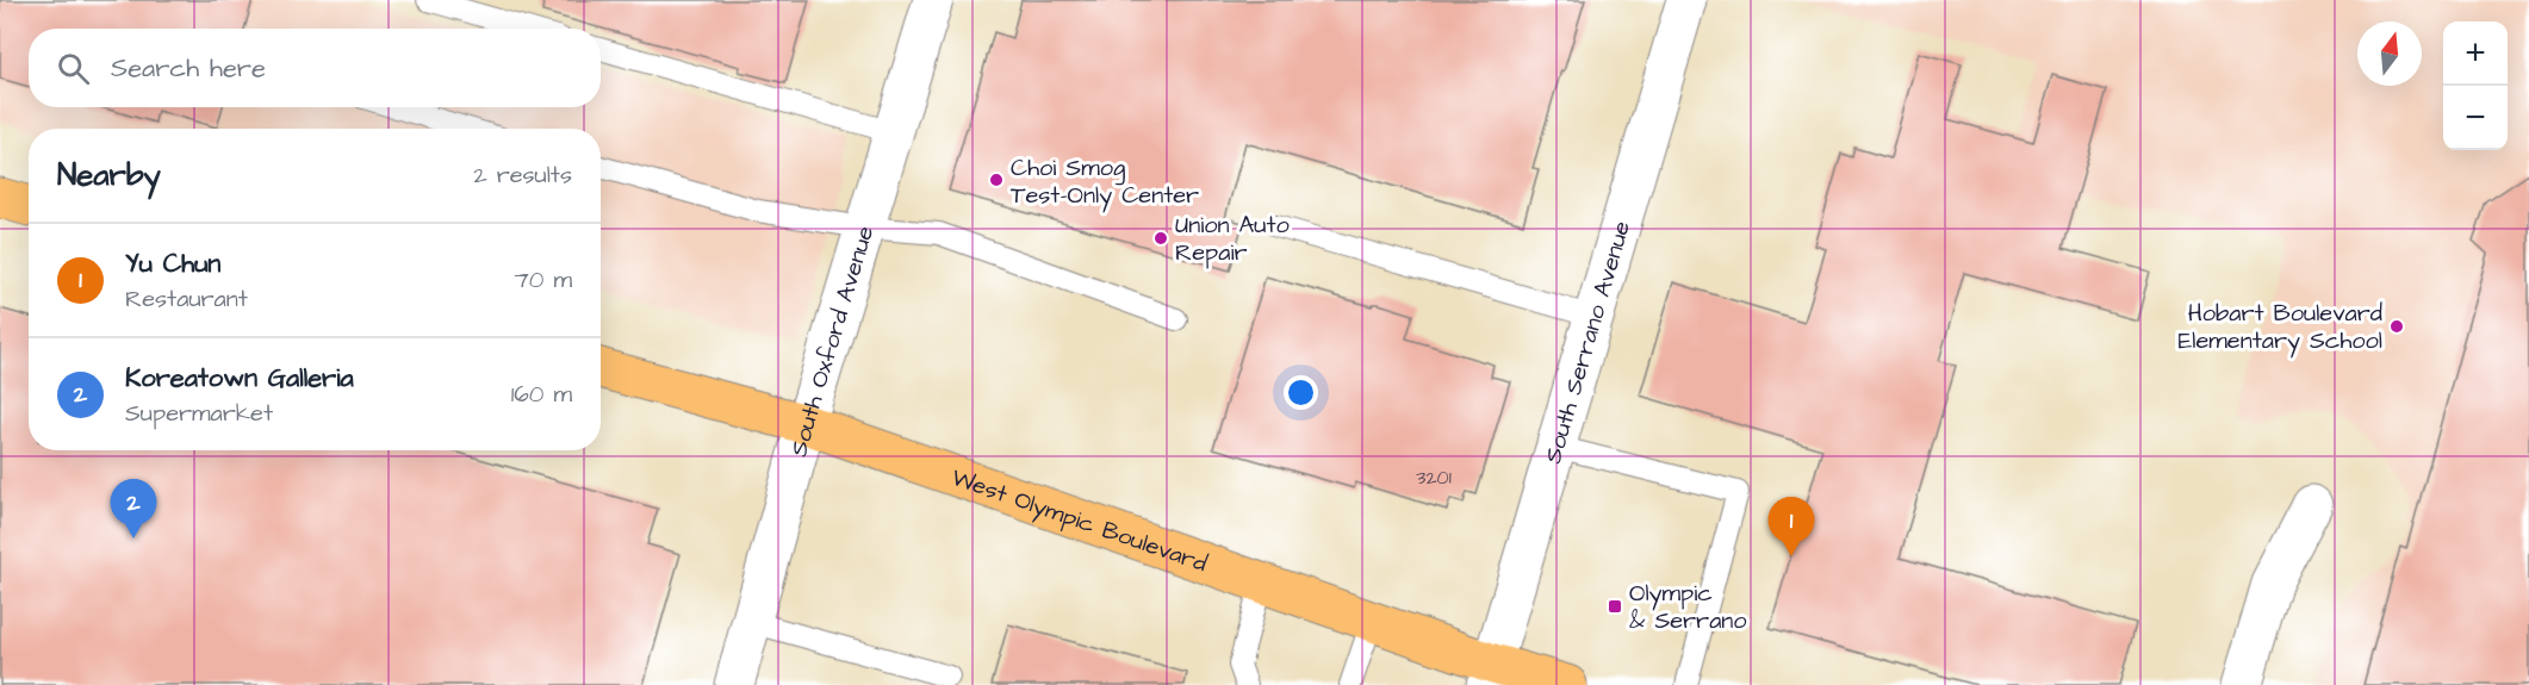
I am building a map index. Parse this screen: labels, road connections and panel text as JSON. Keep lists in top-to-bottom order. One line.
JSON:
{"streets":{"main road":["West Olympic Boulevard"],"street":["South Oxford Avenue","South Serrano Avenue"]},"crossings":[["South Oxford Avenue","West Olympic Boulevard"],["South Serrano Avenue","West Olympic Boulevard"]],"places":{"other":["Choi Smog Test-Only Center","Union Auto Repair","Hobart Boulevard Elementary School"],"transit":["Olympic & Serrano"]},"house_numbers":["3201"],"north":"top","page":{"map_buttons":["+","−"],"search":"Search here","heading":["Nearby","2 results"],"list":[{"mark":"1","name":"Yu Chun","note":"Restaurant","value":"70 m"},{"mark":"2","name":"Koreatown Galleria","note":"Supermarket","value":"160 m"}],"pins":["2","1"]}}
